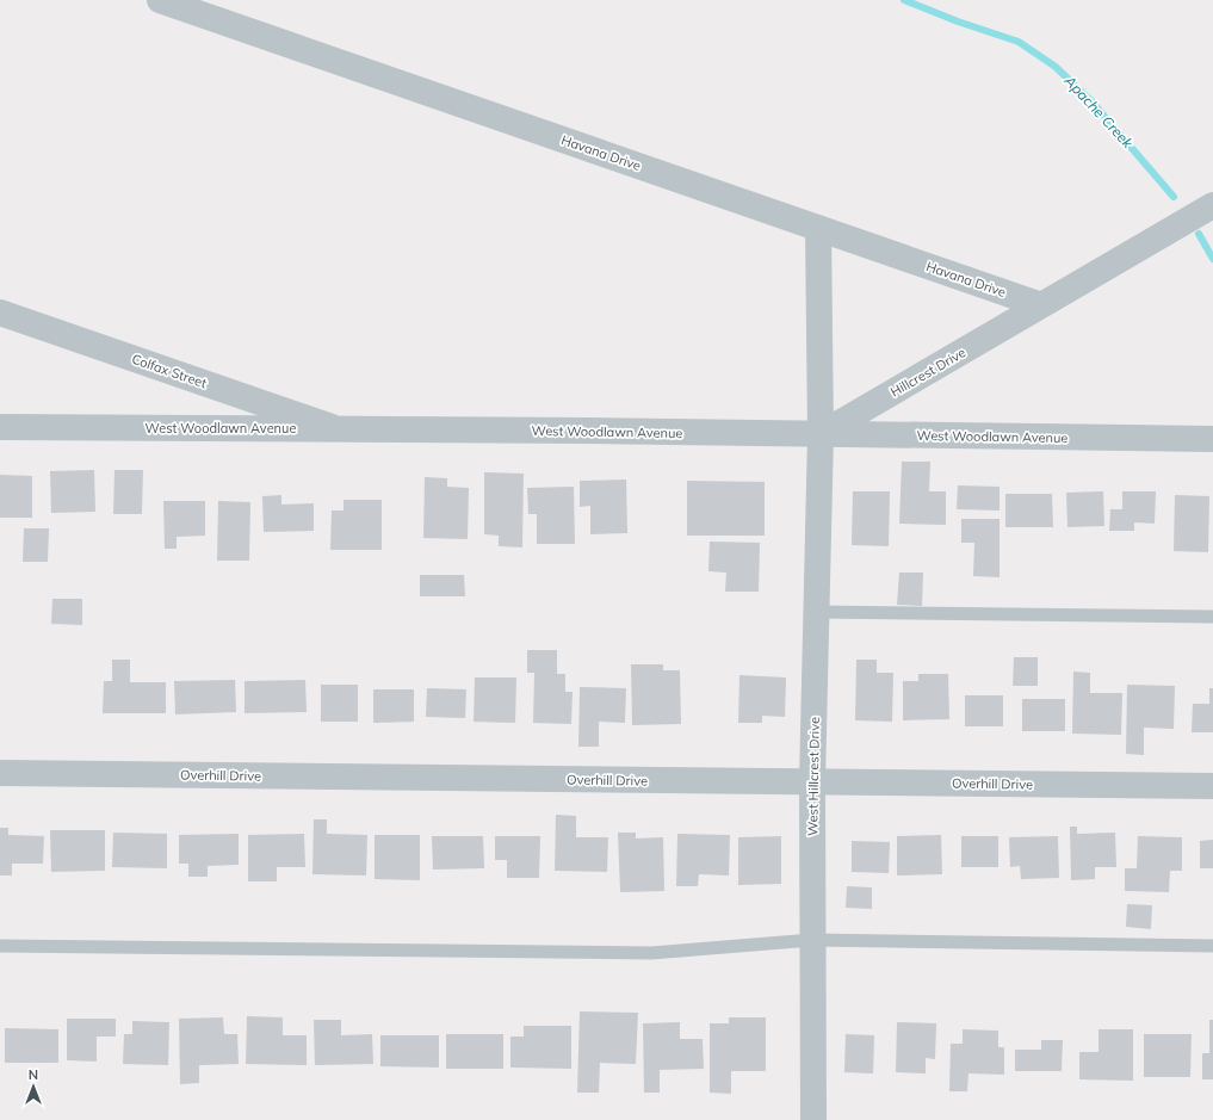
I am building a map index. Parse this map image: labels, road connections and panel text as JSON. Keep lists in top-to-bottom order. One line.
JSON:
{"streets":{"street":["Havana Drive","Colfax Street","Hillcrest Drive","West Woodlawn Avenue","Overhill Drive","West Hillcrest Drive"]},"crossings":[["Havana Drive","Hillcrest Drive"],["Colfax Street","West Woodlawn Avenue"],["Hillcrest Drive","West Woodlawn Avenue"],["Hillcrest Drive","West Hillcrest Drive"],["West Woodlawn Avenue","West Hillcrest Drive"],["Overhill Drive","West Hillcrest Drive"]],"water":["Apache Creek"],"north":"top"}
